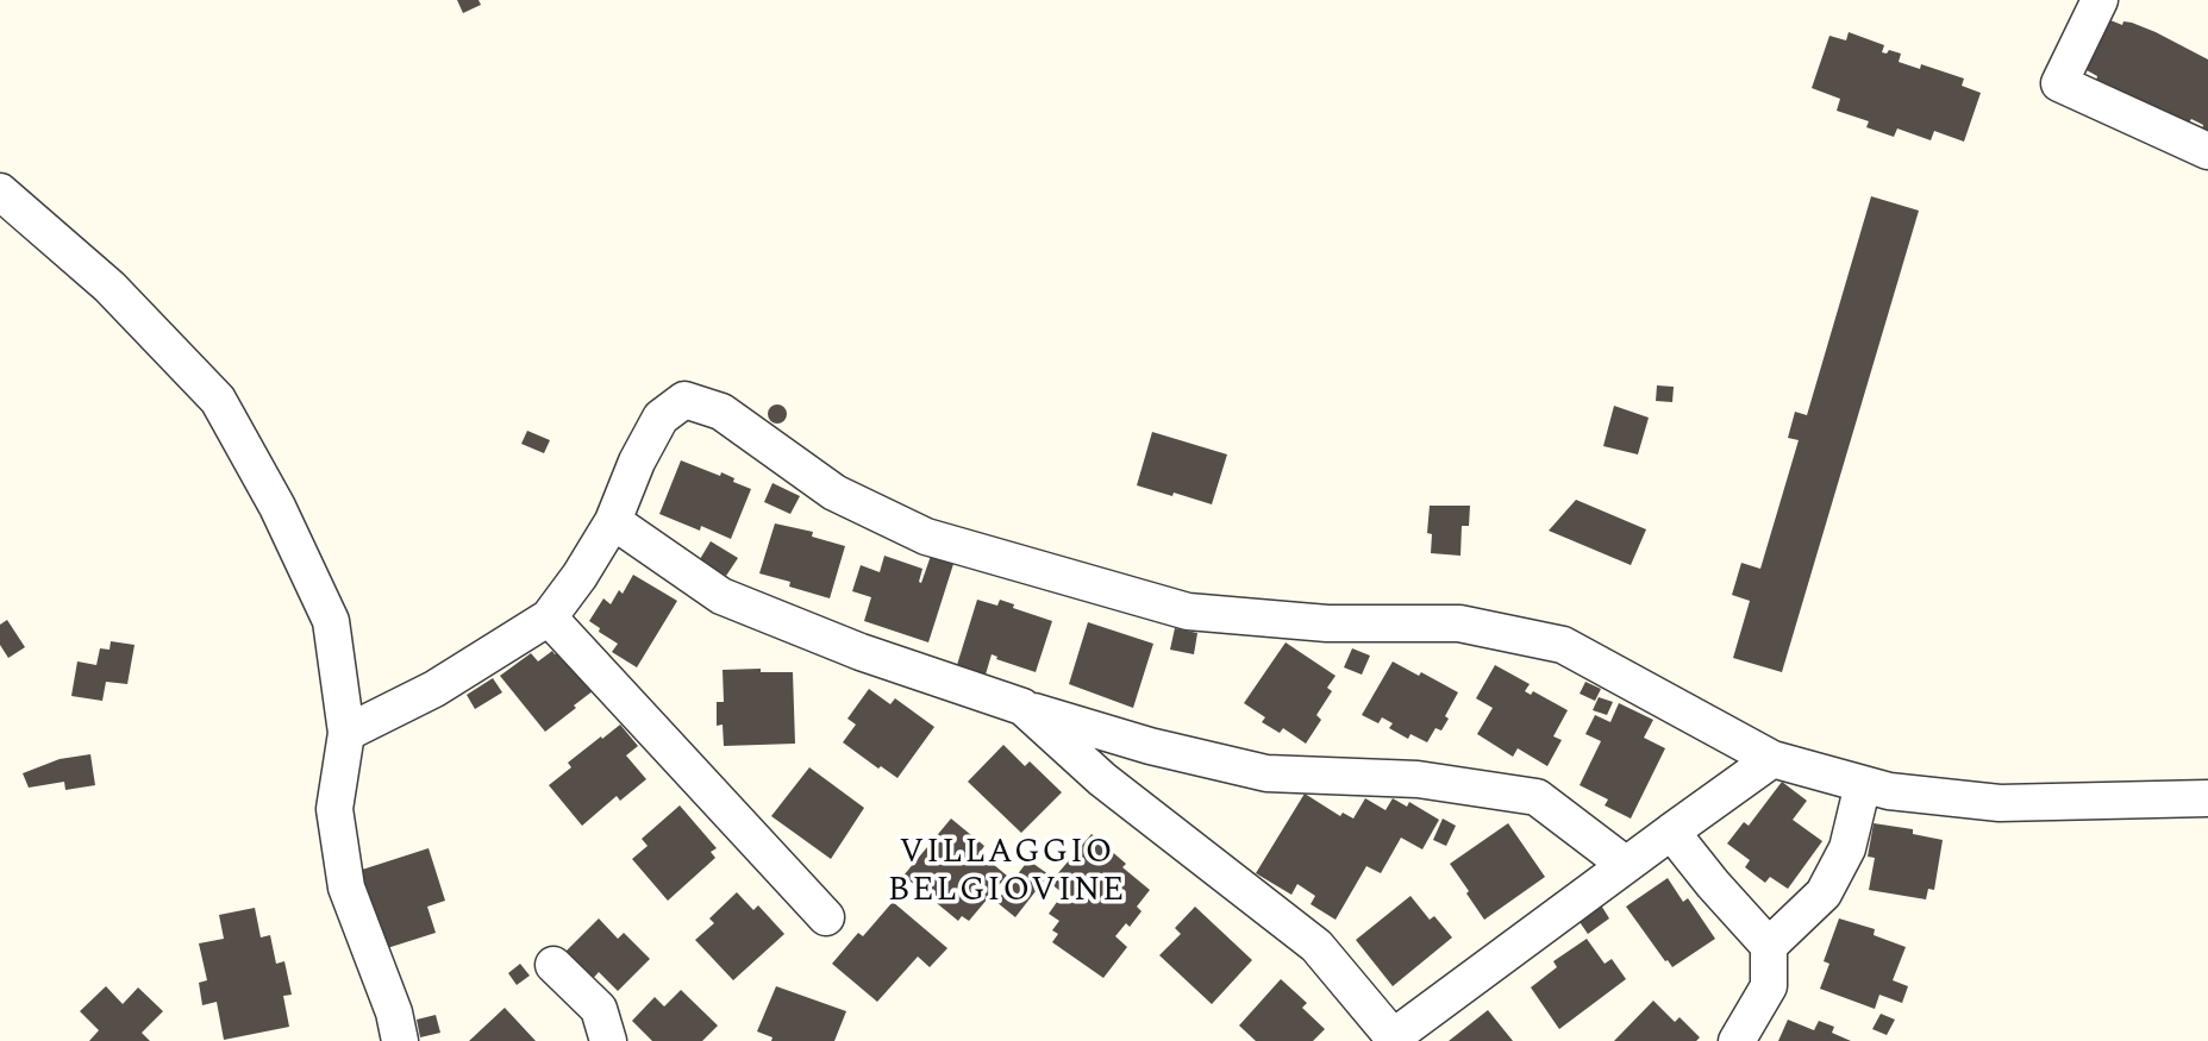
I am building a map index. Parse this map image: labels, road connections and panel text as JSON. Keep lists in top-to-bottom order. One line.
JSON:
{"districts":["VILLAGGIO BELGIOVINE"]}
